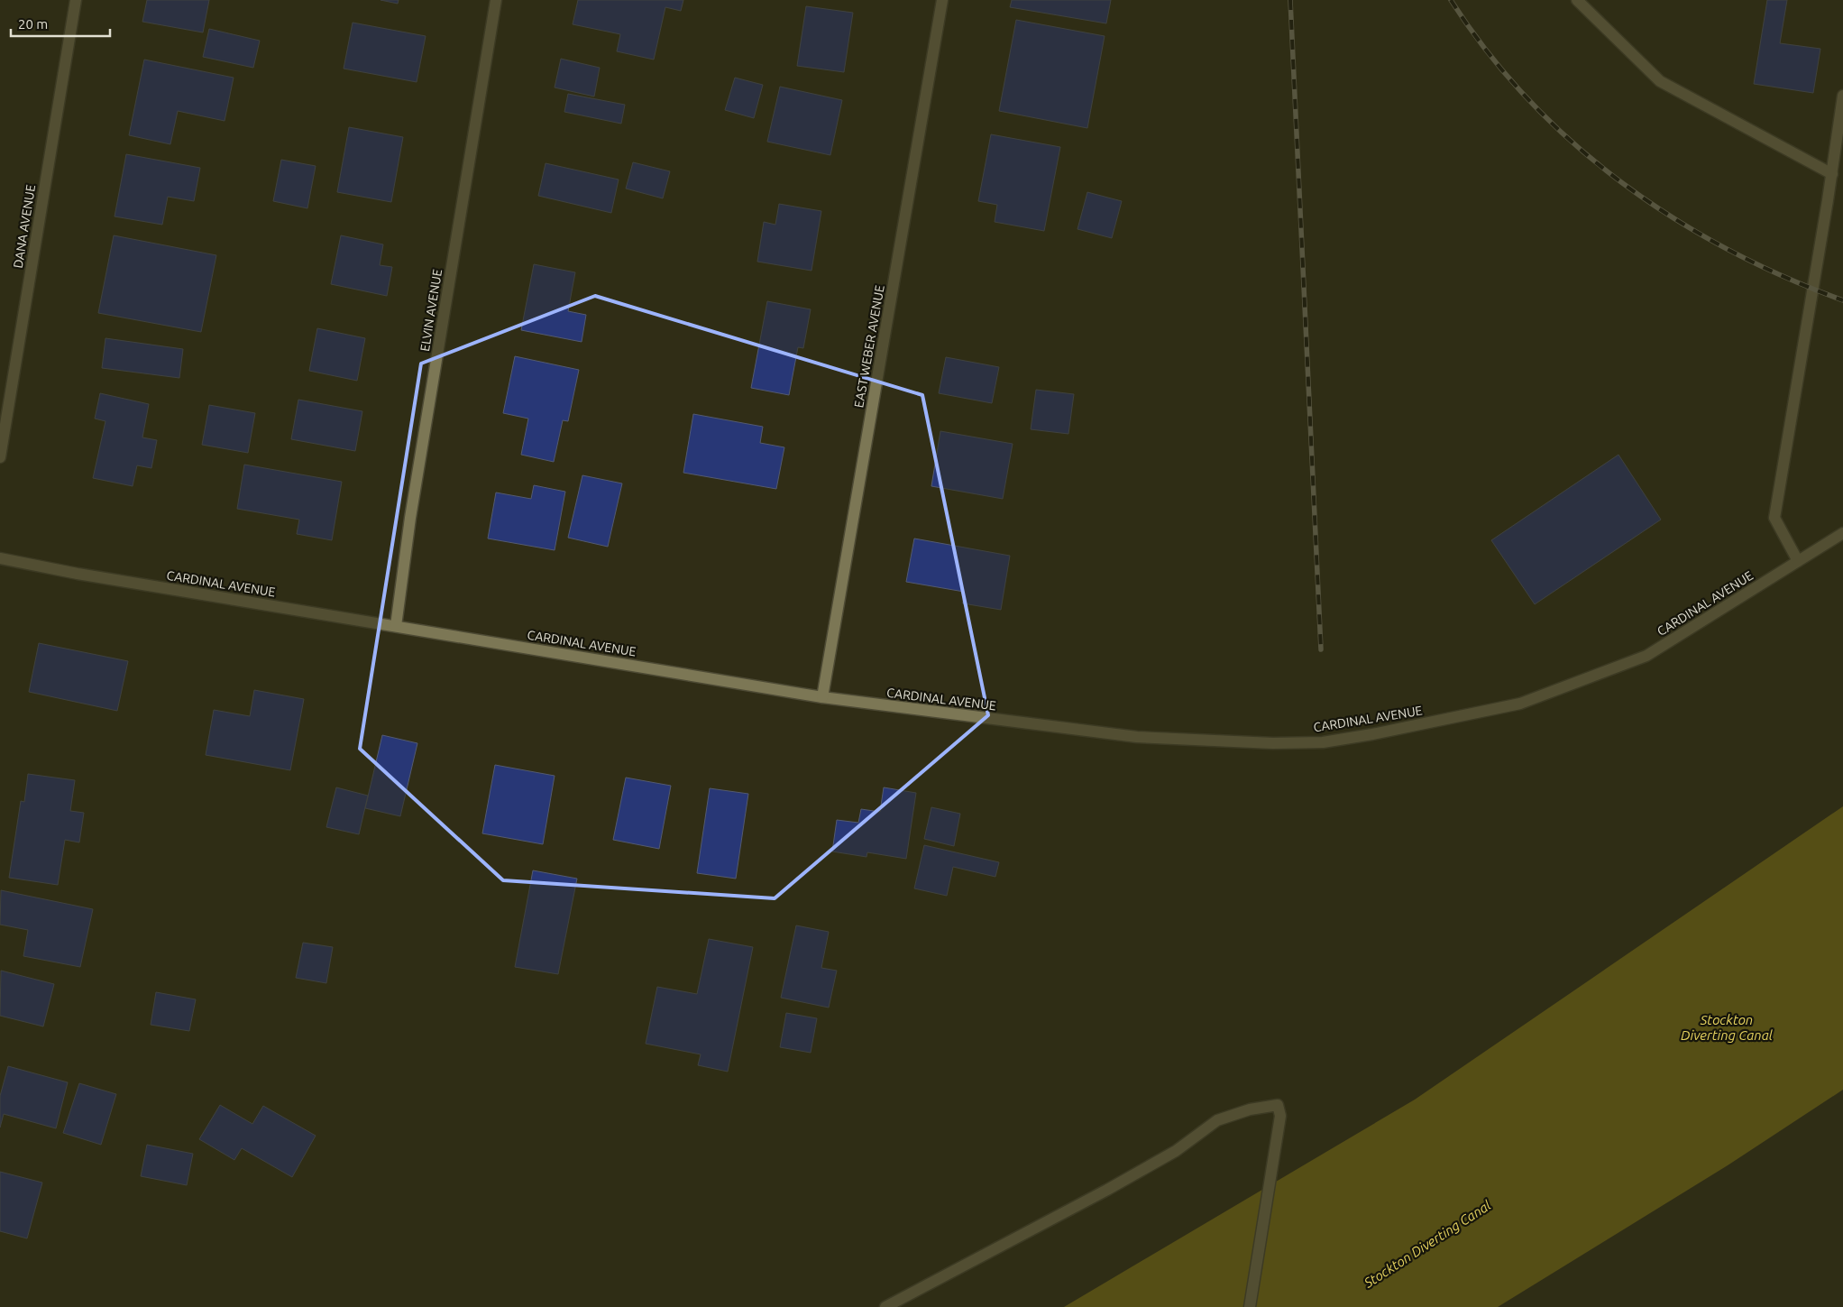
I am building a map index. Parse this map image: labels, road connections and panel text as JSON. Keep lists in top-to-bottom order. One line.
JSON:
{"streets":{"street":["DANA AVENUE","ELVIN AVENUE","EAST WEBER AVENUE","CARDINAL AVENUE"]},"crossings":[["ELVIN AVENUE","CARDINAL AVENUE"],["EAST WEBER AVENUE","CARDINAL AVENUE"]],"water":["Stockton Diverting Canal"],"scale_bar":"20 m"}
